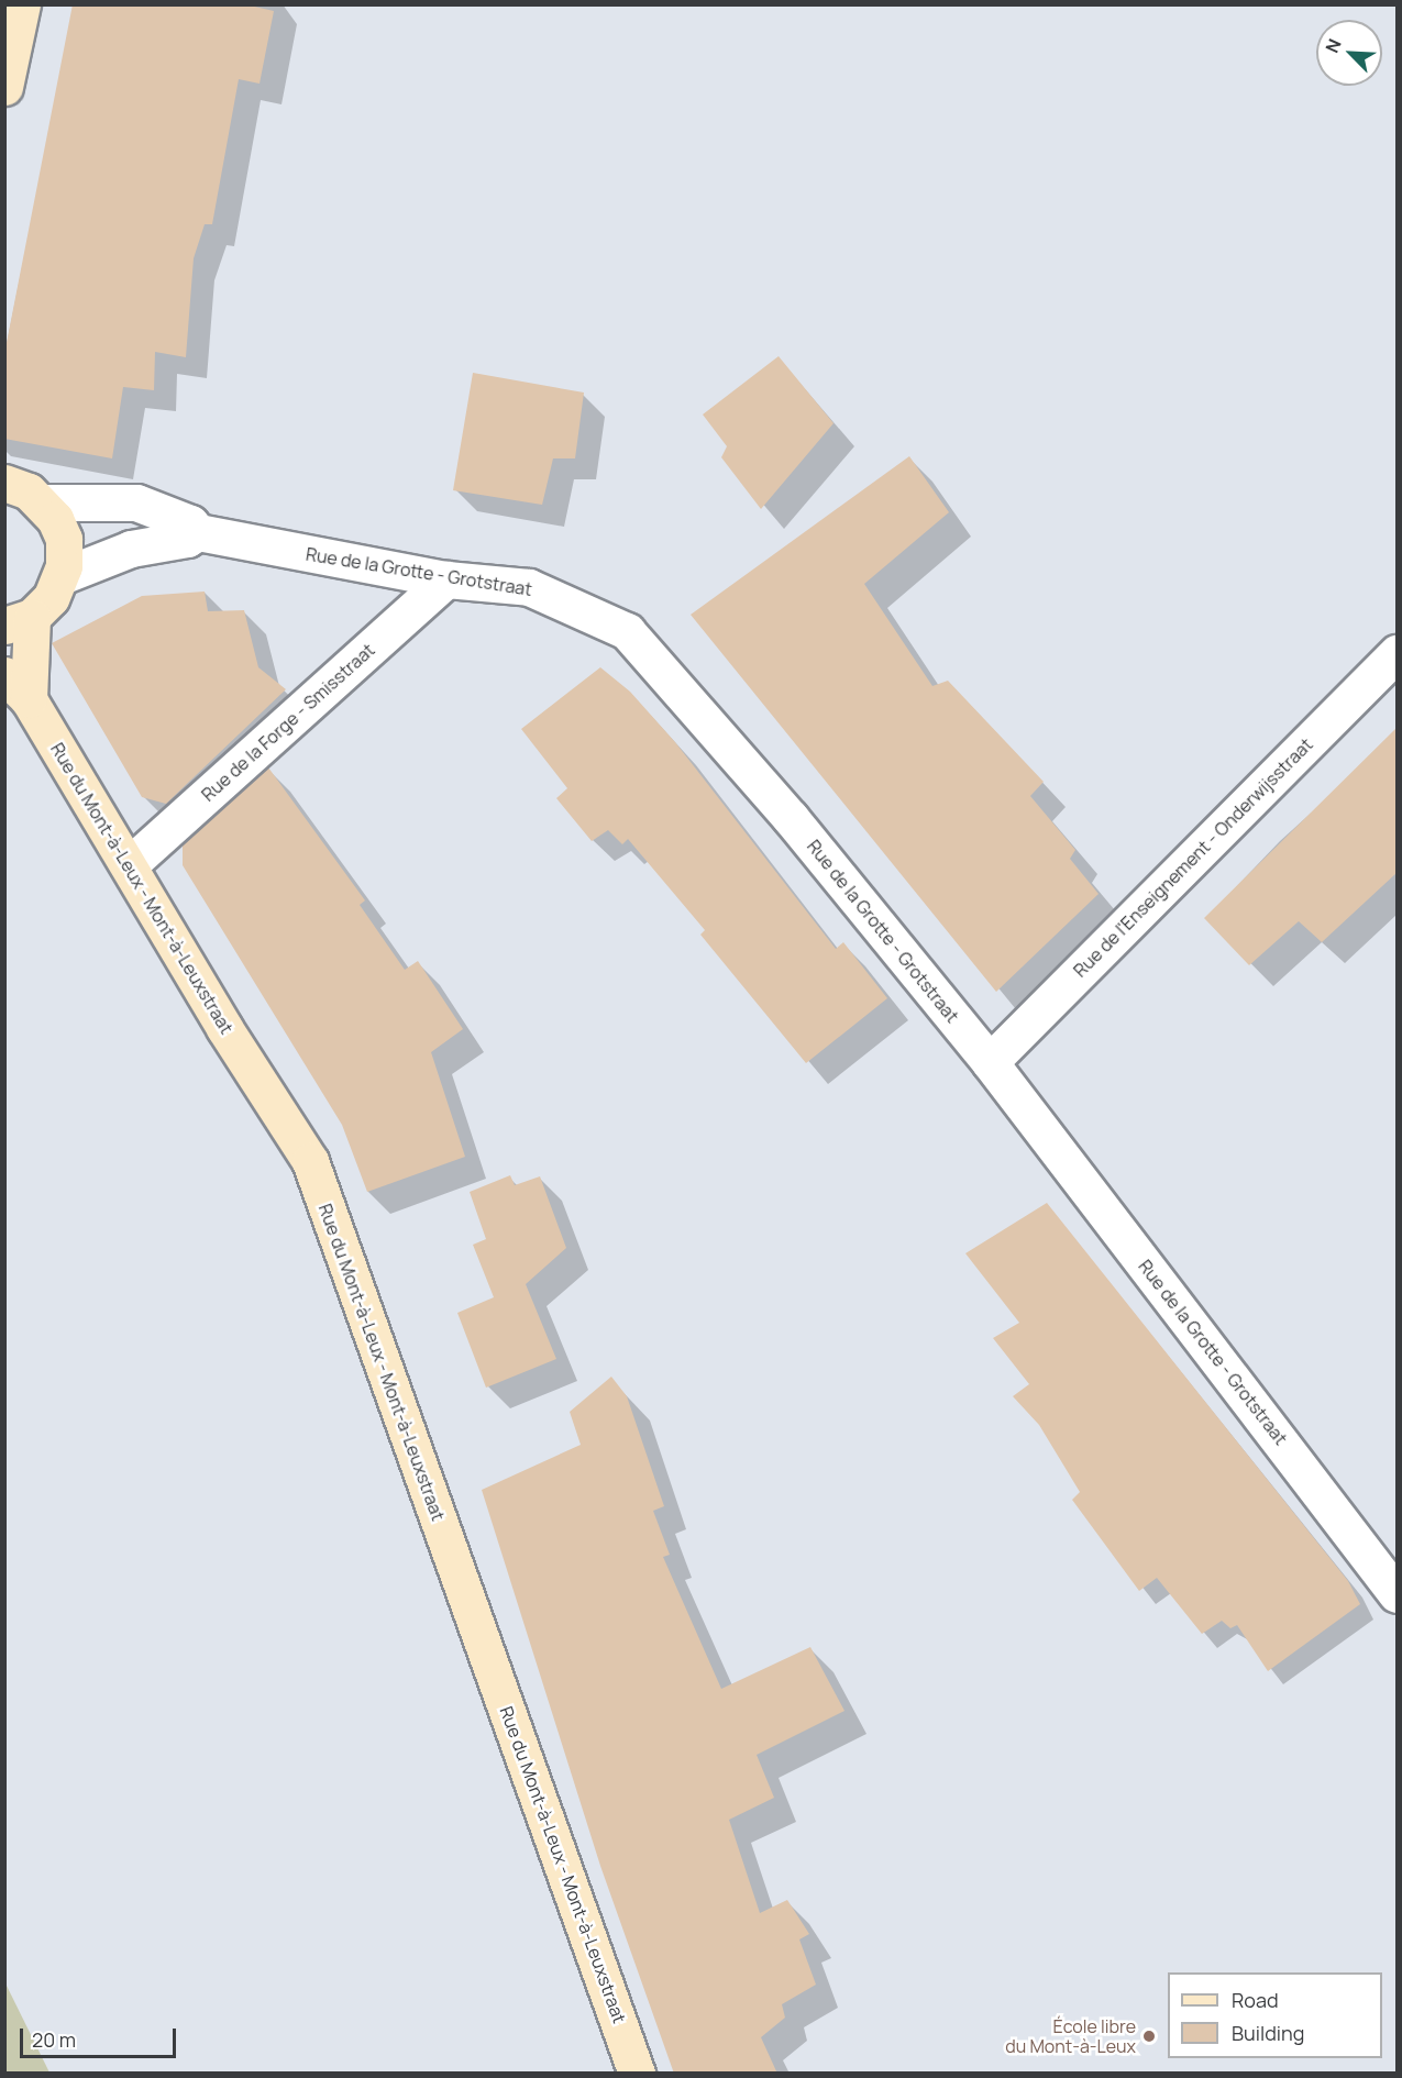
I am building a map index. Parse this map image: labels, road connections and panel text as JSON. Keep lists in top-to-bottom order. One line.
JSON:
{"streets":{"main road":["Rue du Mont-à-Leux - Mont-à-Leuxstraat"],"street":["Rue de la Grotte - Grotstraat","Rue de la Forge - Smisstraat","Rue de l'Enseignement - Onderwijsstraat"]},"crossings":[["Rue de la Grotte - Grotstraat","Rue de la Forge - Smisstraat"],["Rue de la Grotte - Grotstraat","Rue de l'Enseignement - Onderwijsstraat"],["Rue de la Grotte - Grotstraat","Rue du Mont-à-Leux - Mont-à-Leuxstraat"],["Rue de la Forge - Smisstraat","Rue du Mont-à-Leux - Mont-à-Leuxstraat"]],"places":["École libre du Mont-à-Leux"],"legend":["Road","Building"],"scale_bar":"20 m","north":"top left"}
